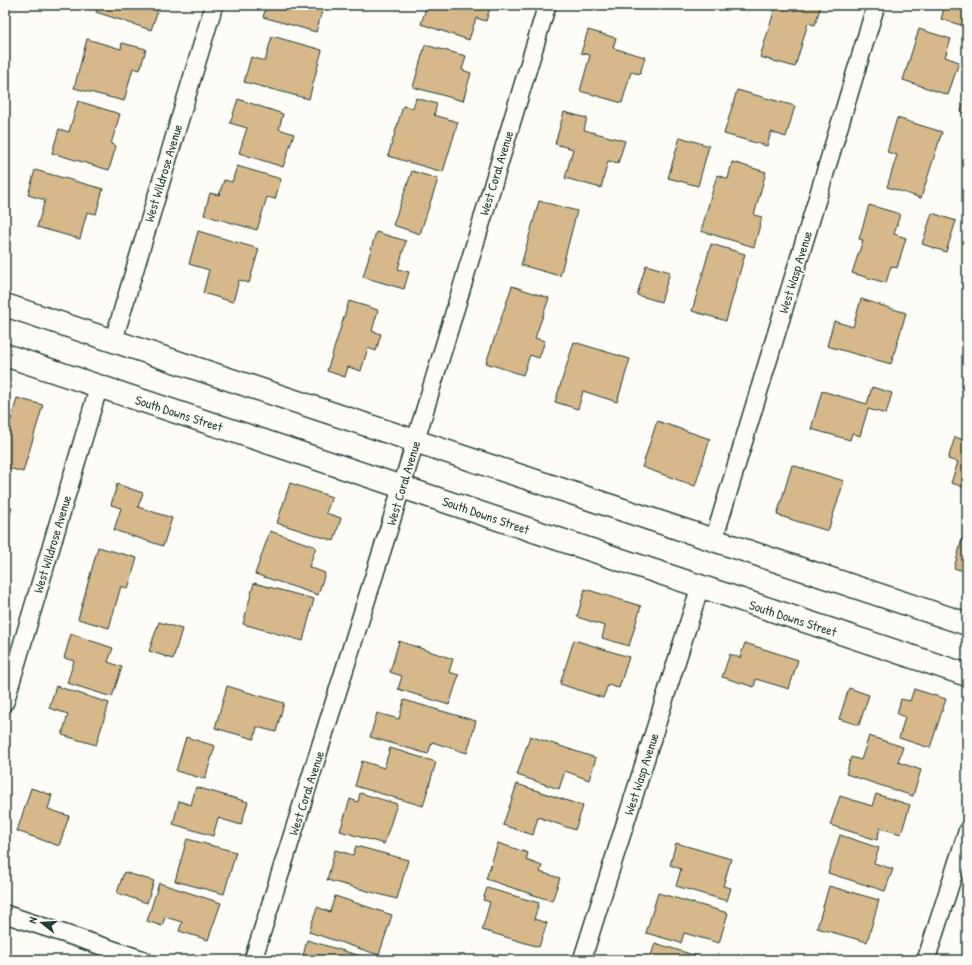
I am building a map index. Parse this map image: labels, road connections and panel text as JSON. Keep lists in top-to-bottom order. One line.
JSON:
{"streets":{"main road":["South Downs Street"],"street":["West Wildrose Avenue","West Coral Avenue","West Wasp Avenue"]},"crossings":[["West Wildrose Avenue","South Downs Street"],["West Coral Avenue","South Downs Street"],["West Wasp Avenue","South Downs Street"]],"north":"left"}
